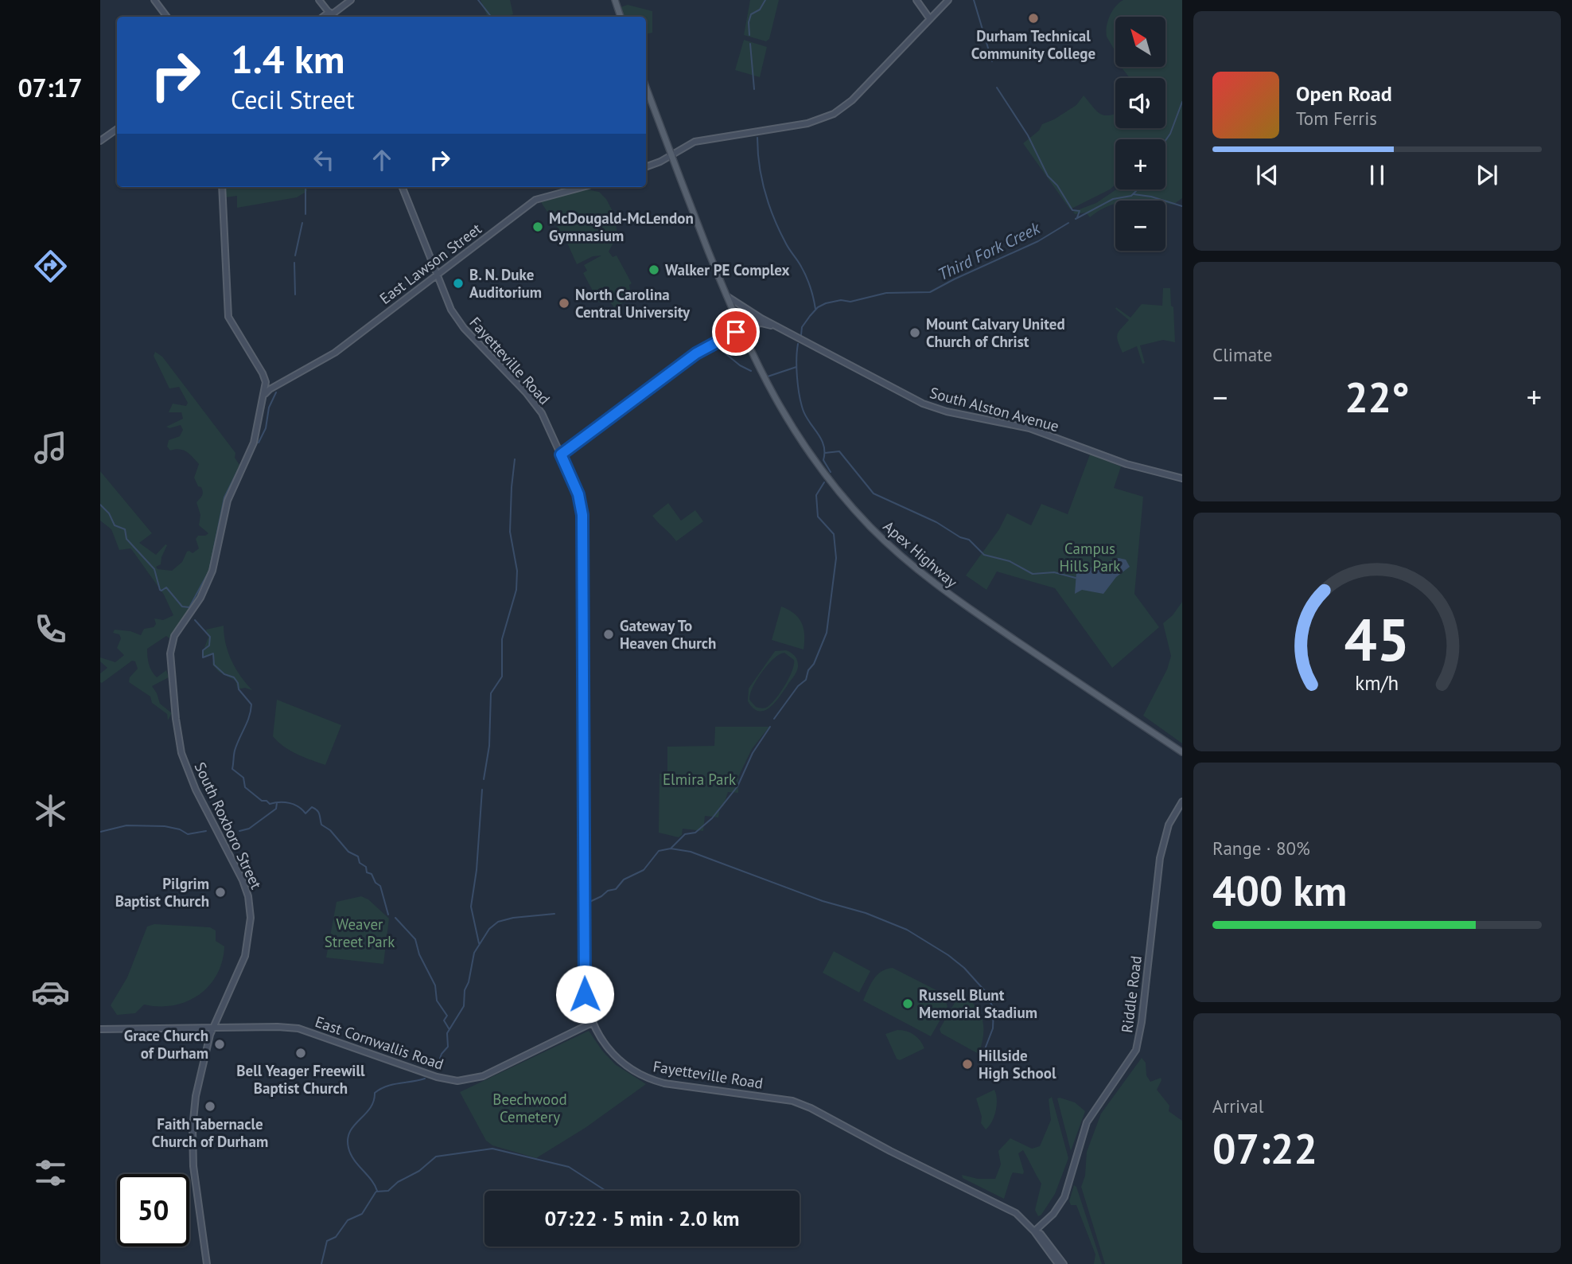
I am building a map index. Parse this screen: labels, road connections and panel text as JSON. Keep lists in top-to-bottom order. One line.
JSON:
{"streets":{"main road":["Apex Highway"],"street":["East Lawson Street","Fayetteville Road","South Alston Avenue","South Roxboro Street","Riddle Road","East Cornwallis Road"]},"crossings":[["East Lawson Street","Fayetteville Road"],["East Lawson Street","South Roxboro Street"],["Fayetteville Road","Riddle Road"],["Fayetteville Road","East Cornwallis Road"],["South Roxboro Street","East Cornwallis Road"]],"water":["Third Fork Creek"],"parks":["Campus Hills Park","Elmira Park","Weaver Street Park","Beechwood Cemetery"],"places":["Durham Technical Community College","McDougald-McLendon Gymnasium","Walker PE Complex","B. N. Duke Auditorium","North Carolina Central University","Mount Calvary United Church of Christ","Gateway To Heaven Church","Pilgrim Baptist Church","Russell Blunt Memorial Stadium","Grace Church of Durham","Bell Yeager Freewill Baptist Church","Hillside High School","Faith Tabernacle Church of Durham"],"north":"top left","page":{"tabs":"07:17","map_buttons":["+","−"],"turn":["1.4 km","Cecil Street"],"song":["Open Road","Tom Ferris"],"tile":["Climate",["Range · 80%","400 km"],["Arrival","07:22"]],"heat":["−","22°","+"],"limit":"50","trip":"07:22 · 5 min · 2.0 km","gauge":["45","km/h"]}}
